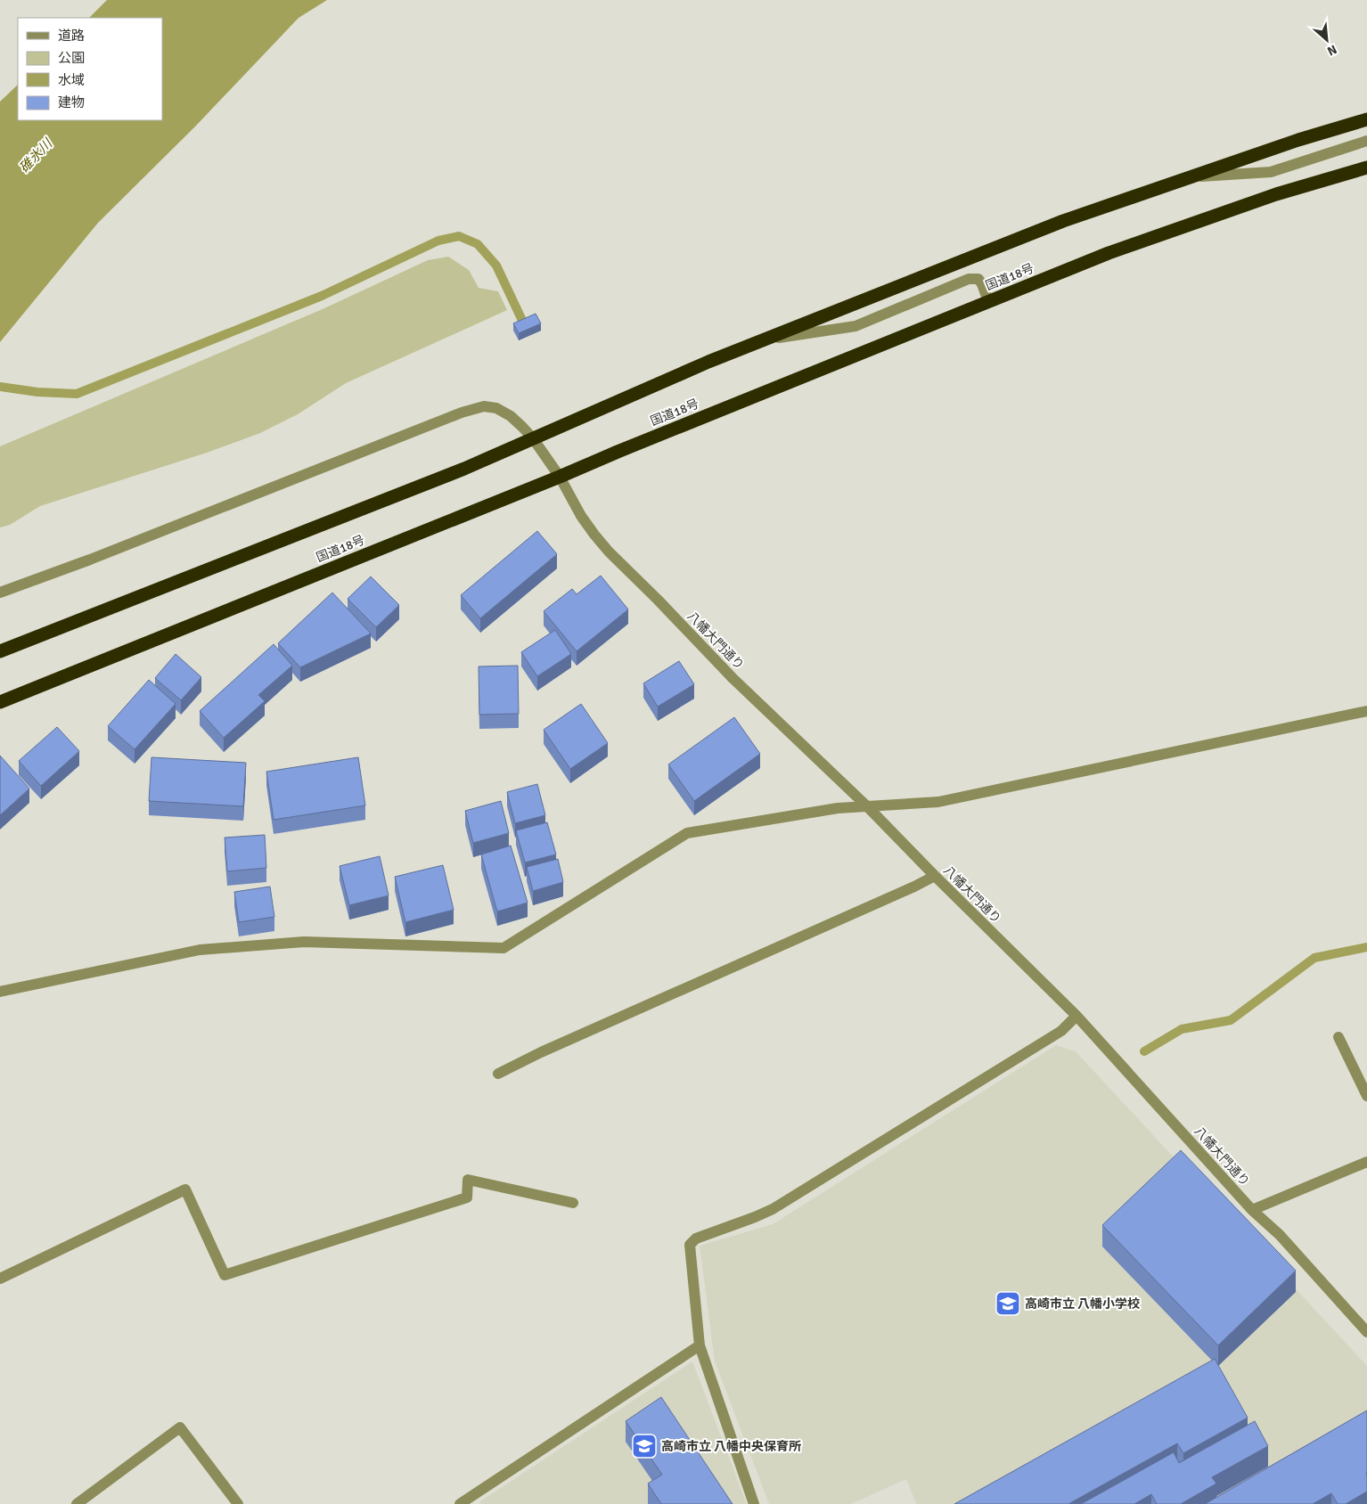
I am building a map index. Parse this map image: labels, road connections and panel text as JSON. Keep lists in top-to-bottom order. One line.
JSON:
{"streets":{"highway":["国道18号"],"street":["八幡大門通り"]},"crossings":[["国道18号","八幡大門通り"]],"water":["碓氷川"],"places":{"school or university":["高崎市立 八幡小学校","高崎市立 八幡中央保育所"]},"legend":["道路","公園","水域","建物"],"north":"bottom right"}
